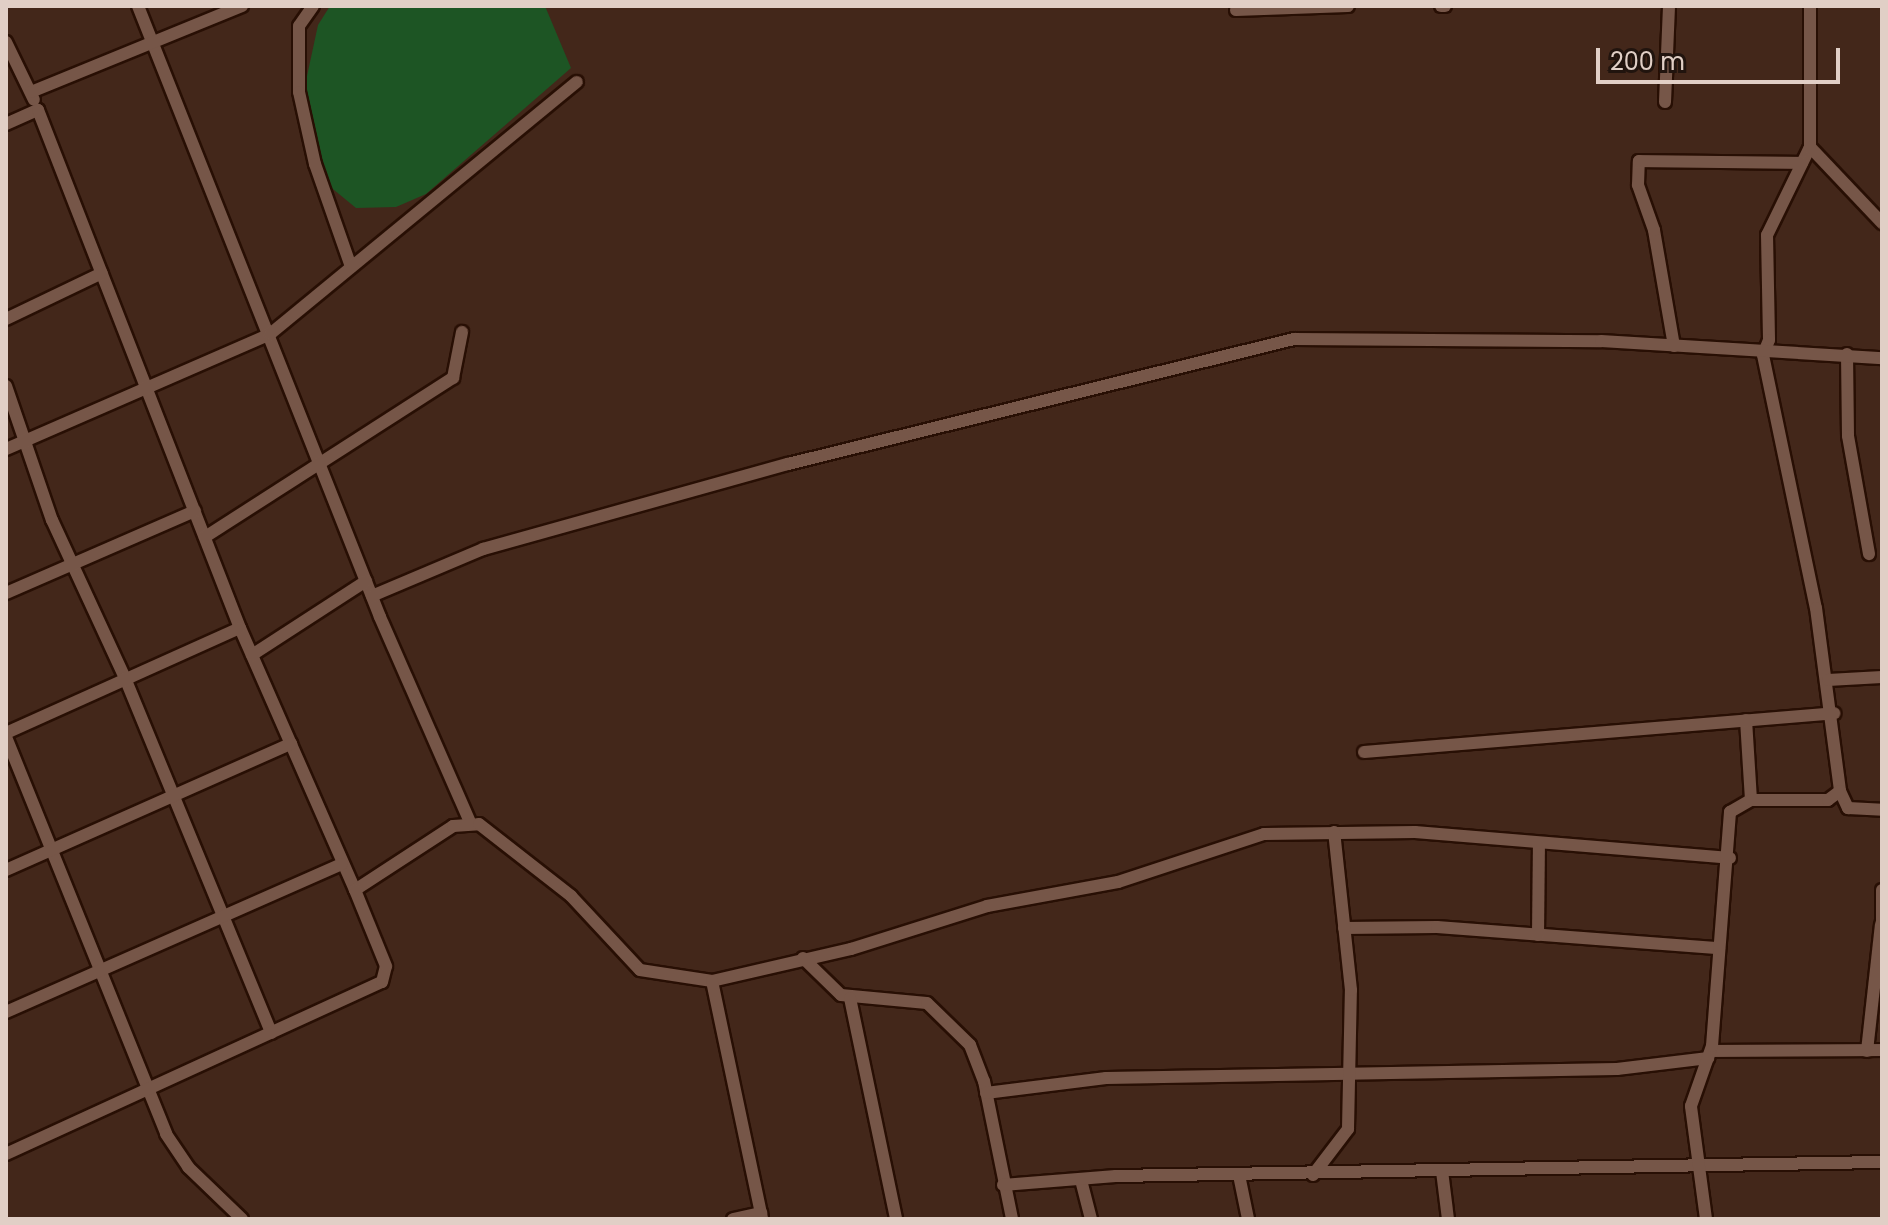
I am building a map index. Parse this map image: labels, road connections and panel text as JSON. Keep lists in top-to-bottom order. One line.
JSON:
{"scale_bar":"200 m"}
